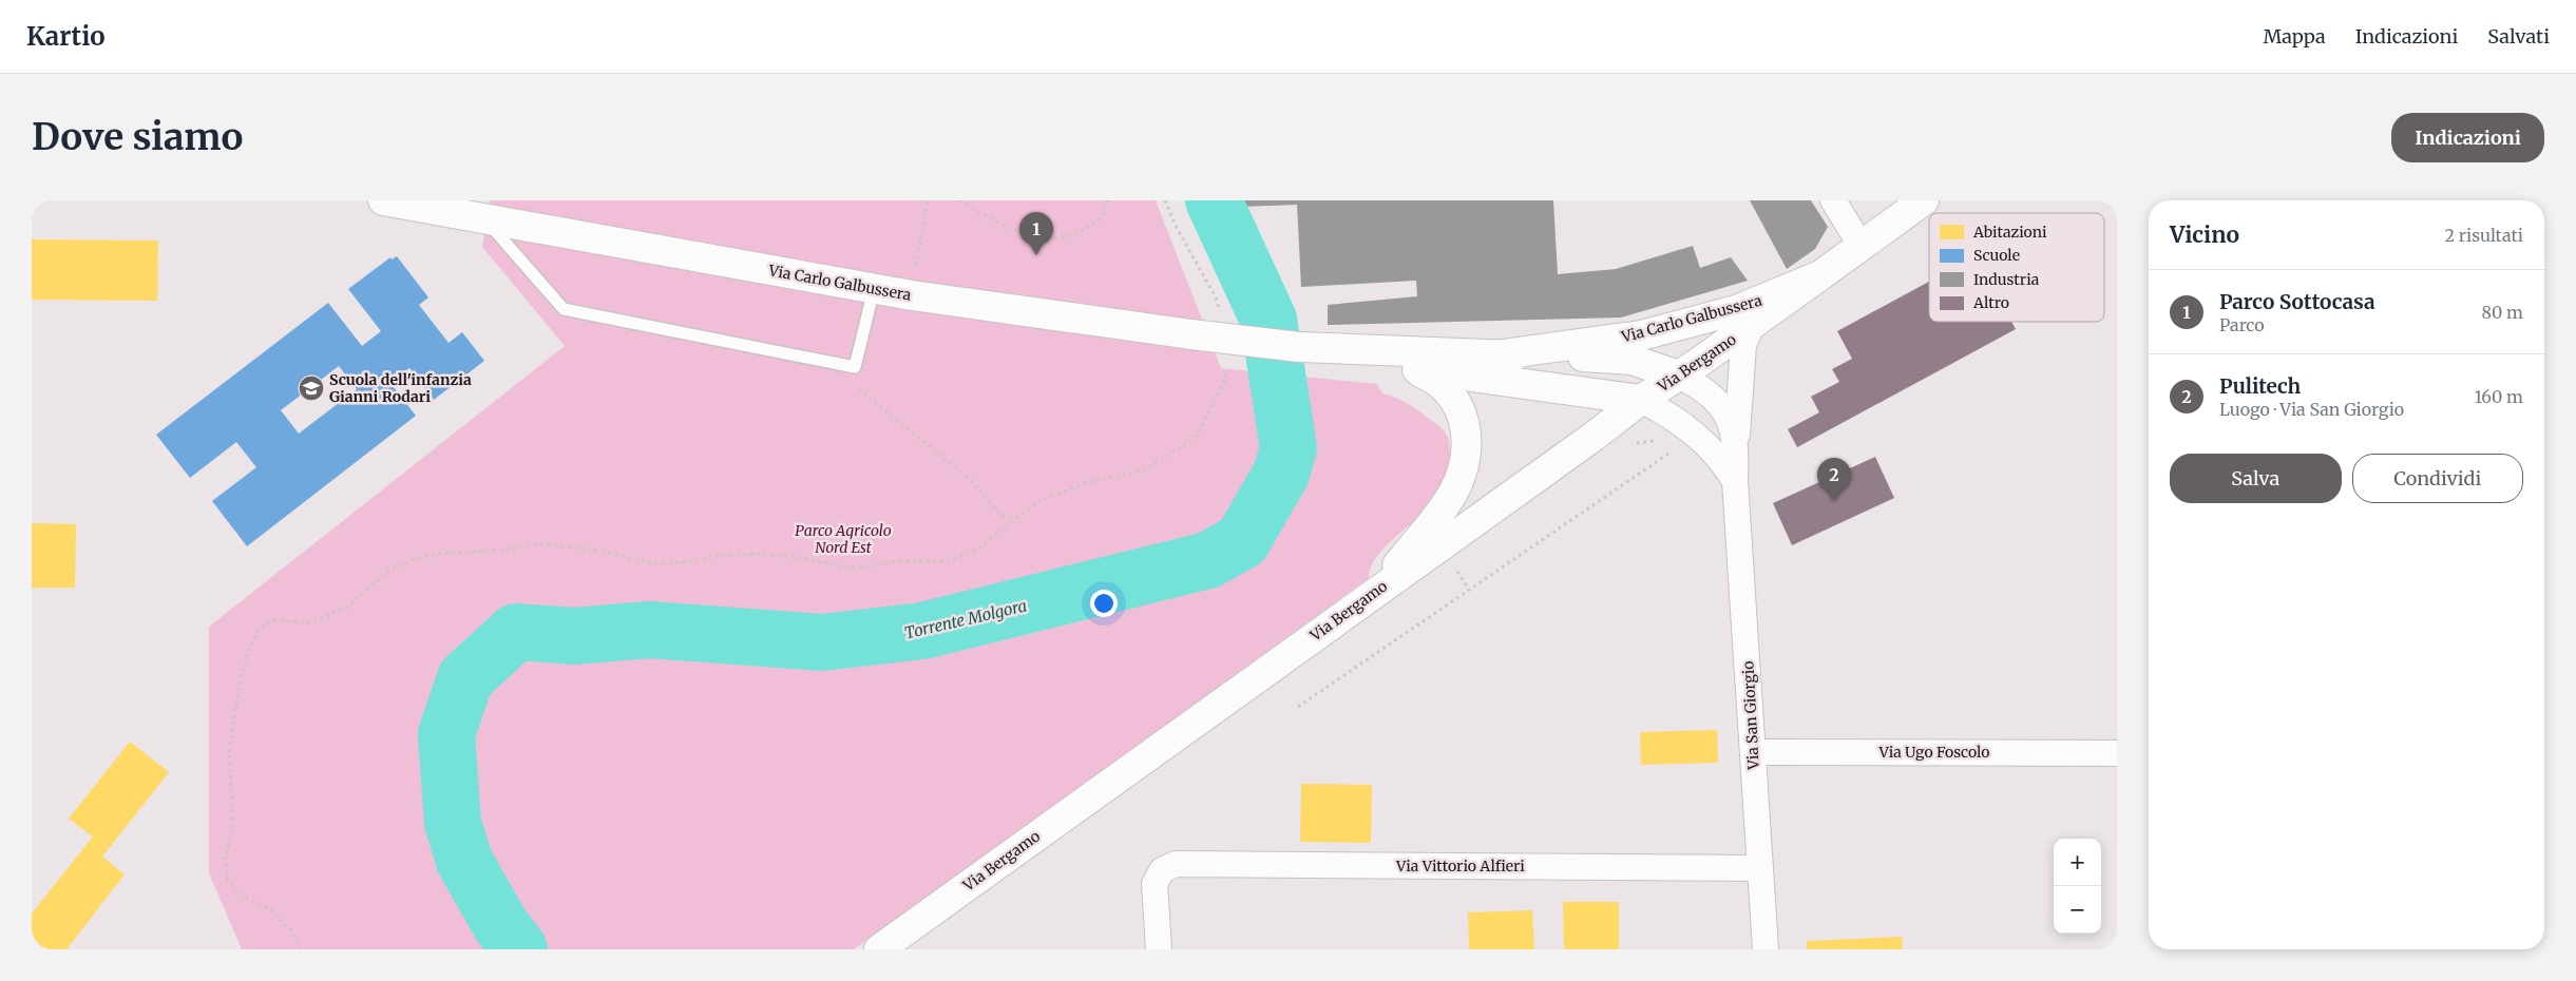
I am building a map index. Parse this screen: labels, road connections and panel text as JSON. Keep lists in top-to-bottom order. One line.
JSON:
{"streets":{"street":["Via Carlo Galbussera","Via Bergamo","Via San Giorgio","Via Ugo Foscolo","Via Vittorio Alfieri"]},"crossings":[["Via Carlo Galbussera","Via Bergamo"],["Via Carlo Galbussera","Via San Giorgio"],["Via Bergamo","Via San Giorgio"],["Via San Giorgio","Via Ugo Foscolo"],["Via San Giorgio","Via Vittorio Alfieri"]],"water":["Torrente Molgora"],"parks":["Parco Agricolo Nord Est"],"places":{"school or university":["Scuola dell'infanzia Gianni Rodari"]},"legend":["Abitazioni","Scuole","Industria","Altro"],"page":{"header":"Kartio","nav":["Mappa","Indicazioni","Salvati"],"buttons":["Indicazioni",["Salva","Condividi"]],"title":"Dove siamo","heading":["Vicino","2 risultati"],"pins":["1","2"],"list":[{"mark":"1","name":"Parco Sottocasa","note":"Parco","value":"80 m"},{"mark":"2","name":"Pulitech","note":"Luogo · Via San Giorgio","value":"160 m"}],"map_buttons":["+","−"]}}
